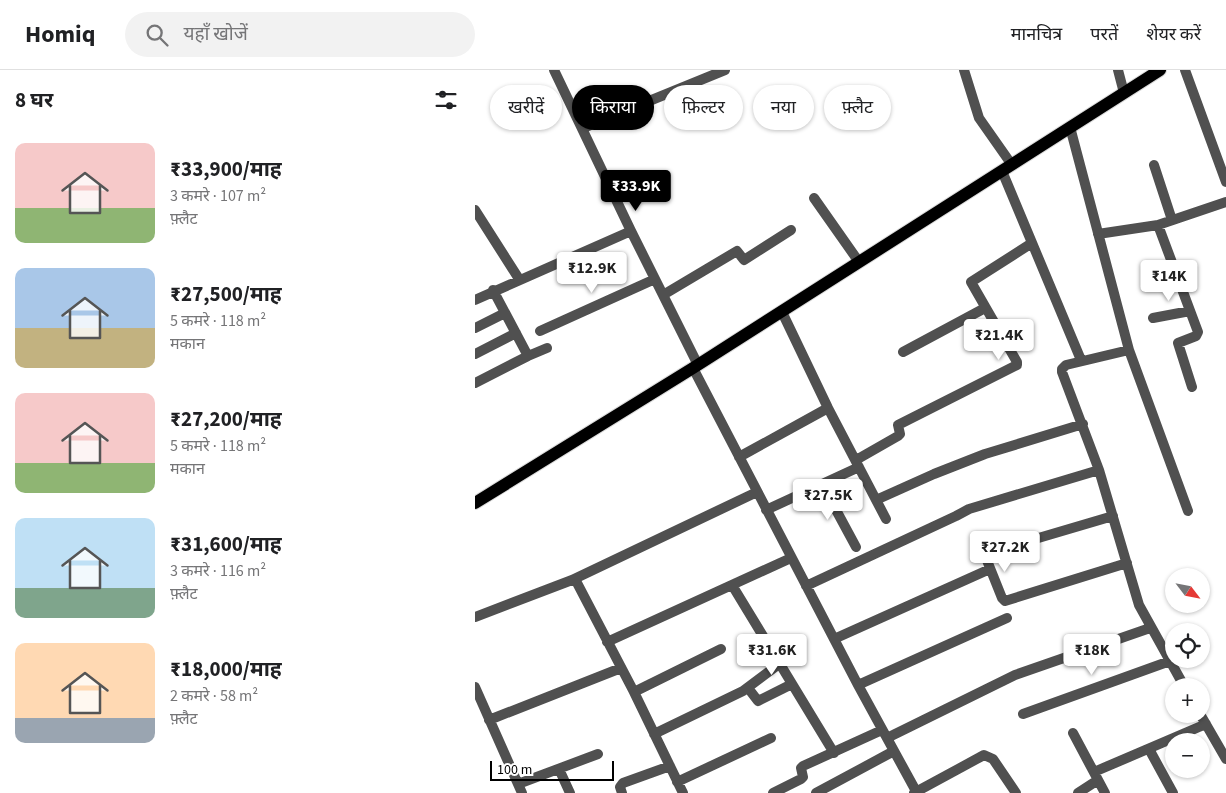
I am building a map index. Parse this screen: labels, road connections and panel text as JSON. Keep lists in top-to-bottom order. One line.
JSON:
{"scale_bar":"100 m","north":"bottom right","page":{"header":"Homiq","search":"यहाँ खोजें","nav":["मानचित्र","परतें","शेयर करें"],"heading":"8 घर","chip":["खरीदें","किराया","फ़िल्टर","नया","फ़्लैट"],"list":[{"name":"₹33,900/माह","note":"3 कमरे · 107 m² · फ़्लैट"},{"name":"₹27,500/माह","note":"5 कमरे · 118 m² · मकान"},{"name":"₹27,200/माह","note":"5 कमरे · 118 m² · मकान"},{"name":"₹31,600/माह","note":"3 कमरे · 116 m² · फ़्लैट"},{"name":"₹18,000/माह","note":"2 कमरे · 58 m² · फ़्लैट"}],"price":["₹33.9K","₹12.9K","₹14K","₹21.4K","₹27.5K","₹27.2K","₹31.6K","₹18K"],"map_buttons":["+","−"],"scale":"100 m"}}
